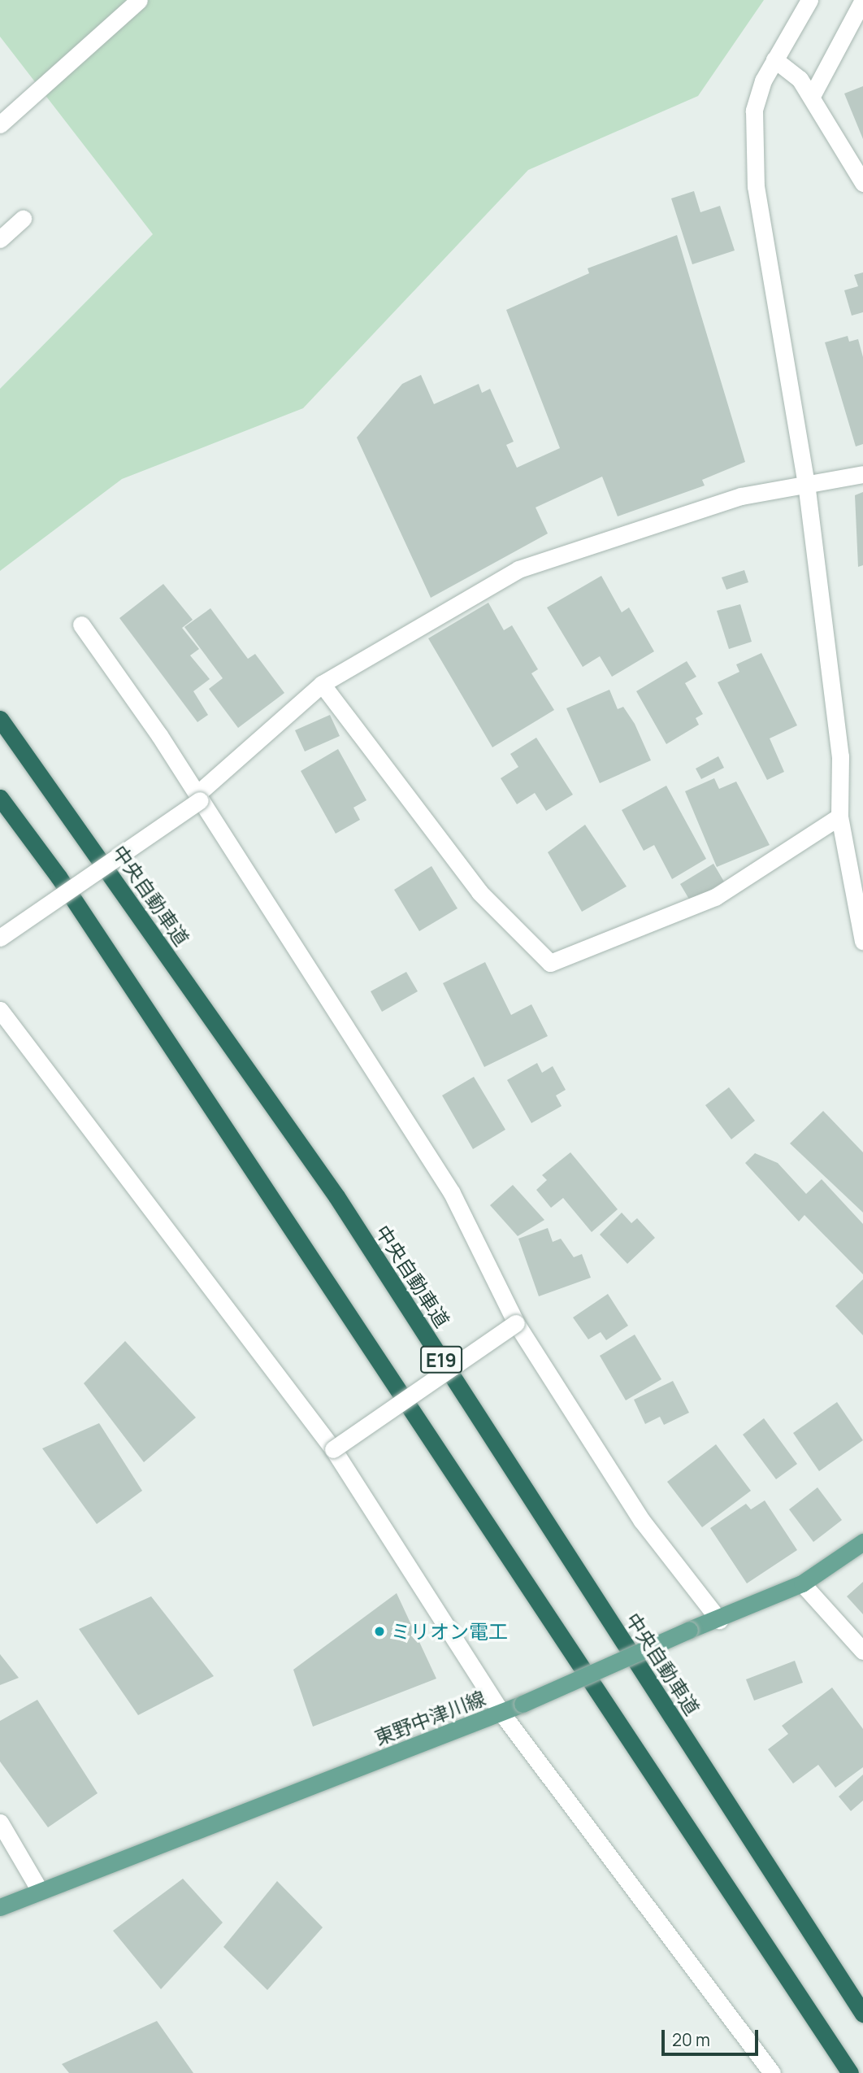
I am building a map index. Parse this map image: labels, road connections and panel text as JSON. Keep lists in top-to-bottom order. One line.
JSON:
{"streets":{"highway":["中央自動車道","E19"],"main road":["東野中津川線"]},"places":["ミリオン電工"],"scale_bar":"20 m"}
